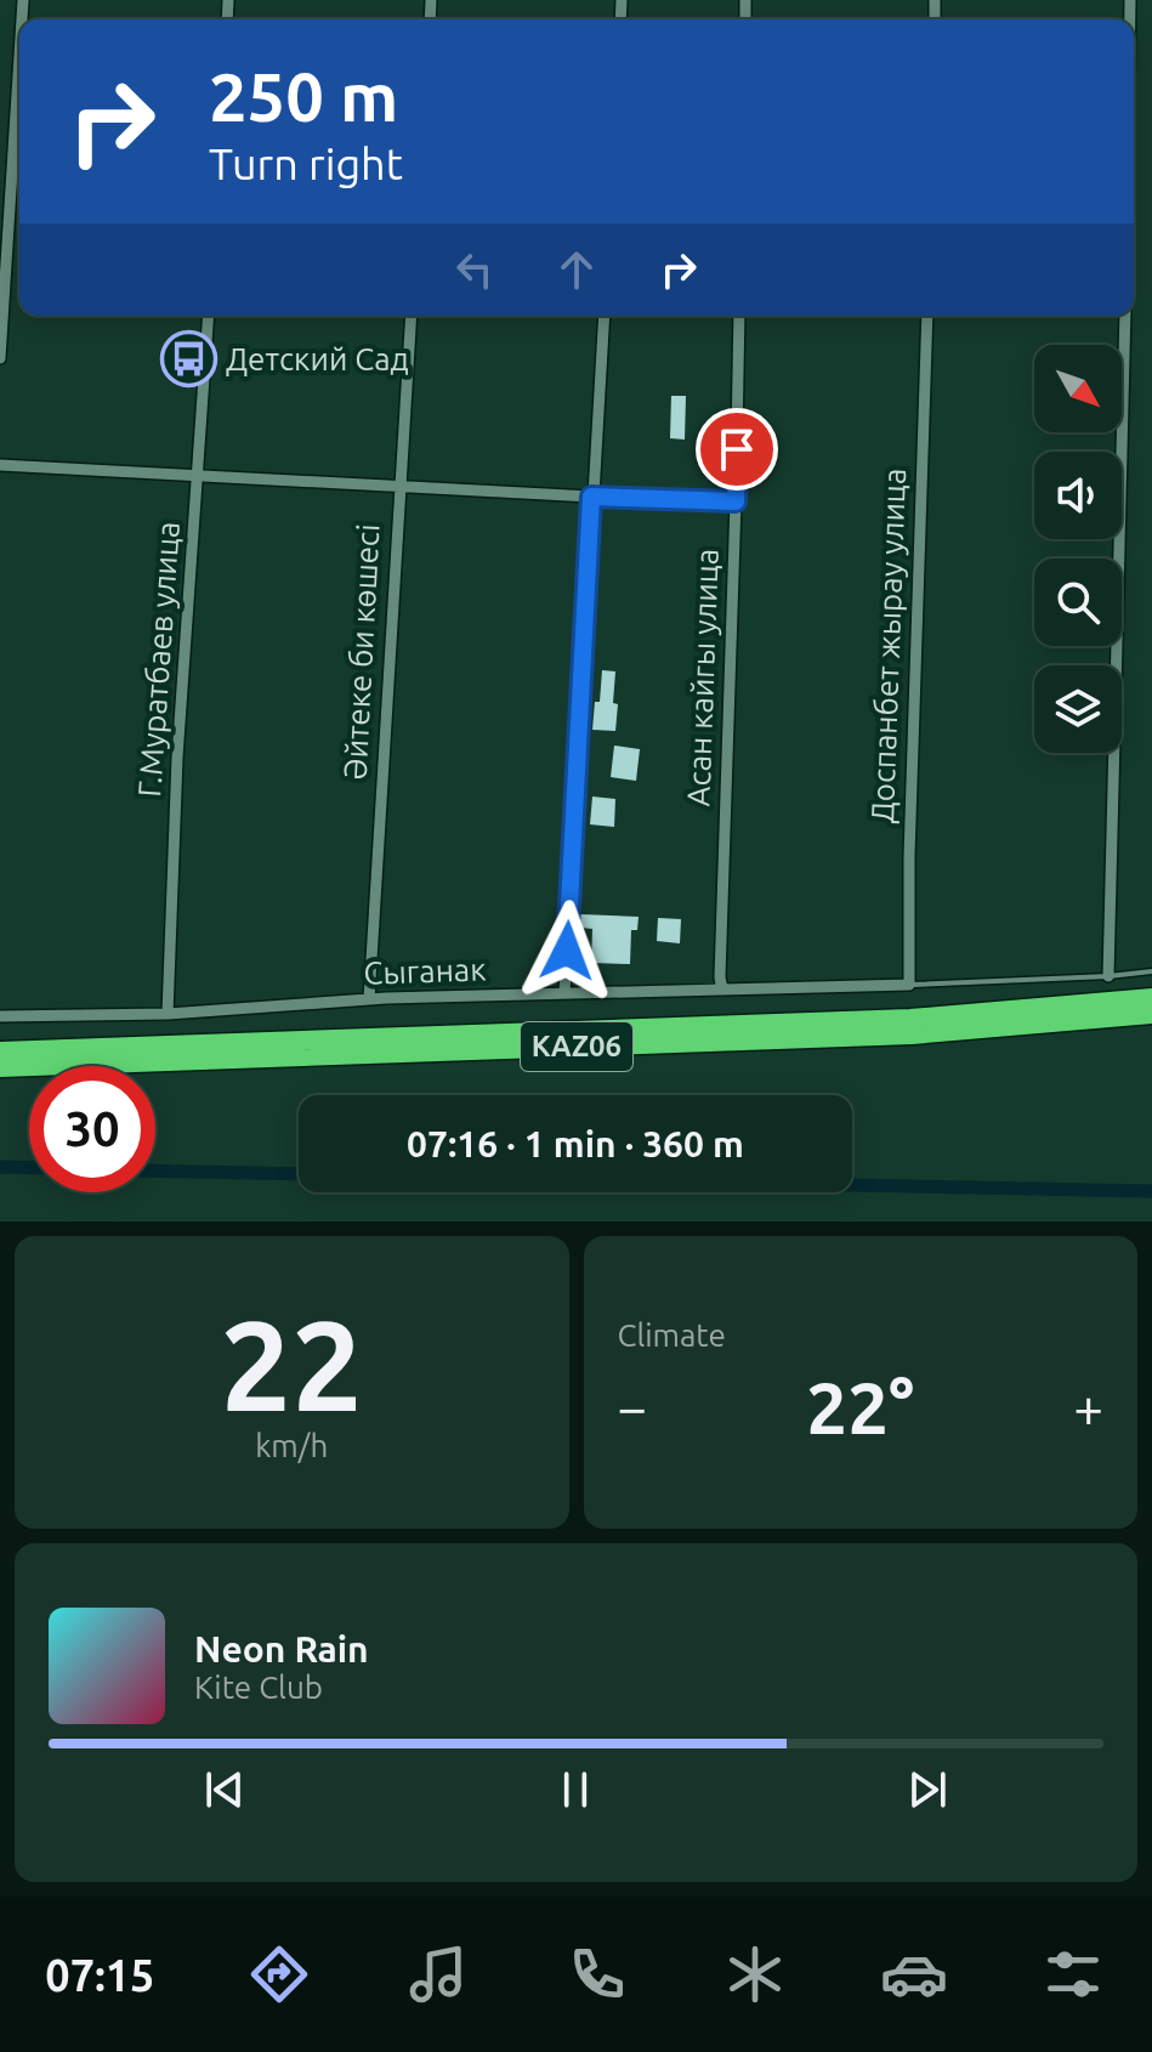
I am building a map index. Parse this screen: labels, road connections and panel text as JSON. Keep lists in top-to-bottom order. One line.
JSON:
{"streets":{"highway":["KАZ06"],"street":["Доспанбет жырау улица","Әйтеке би көшесі","Г.Муратбаев улица","Асан кайгы улица","Сыганак"]},"crossings":[["Доспанбет жырау улица","Сыганак"],["Әйтеке би көшесі","Сыганак"],["Г.Муратбаев улица","Сыганак"],["Асан кайгы улица","Сыганак"]],"places":{"bus stop":["Детский Сад"]},"north":"bottom right","page":{"turn":["250 m","Turn right"],"limit":"30","trip":"07:16 · 1 min · 360 m","tile":[["22","km/h"],"Climate"],"heat":["−","22°","+"],"song":["Neon Rain","Kite Club"],"tabs":"07:15"}}
